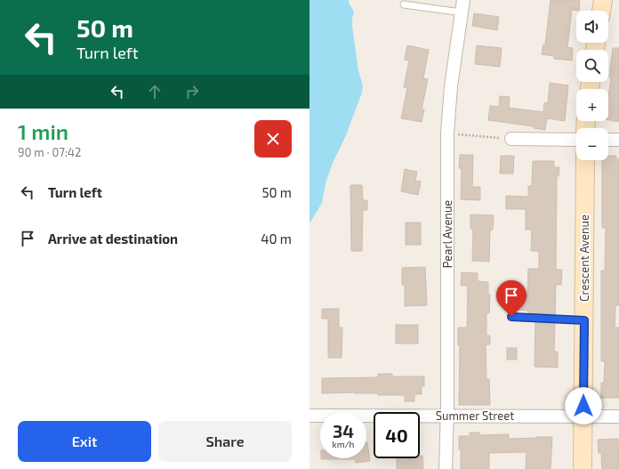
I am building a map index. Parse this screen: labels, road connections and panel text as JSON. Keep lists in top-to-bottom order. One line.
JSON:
{"streets":{"street":["Pearl Avenue","Crescent Avenue","Summer Street"]},"crossings":[["Pearl Avenue","Summer Street"],["Crescent Avenue","Summer Street"]],"page":{"turn":["50 m","Turn left"],"map_buttons":["+","−"],"heading":["1 min","90 m · 07:42"],"list":[{"name":"Turn left","value":"50 m"},{"name":"Arrive at destination","value":"40 m"}],"speed":"34 km/h","limit":"40","buttons":["Exit","Share"]}}
